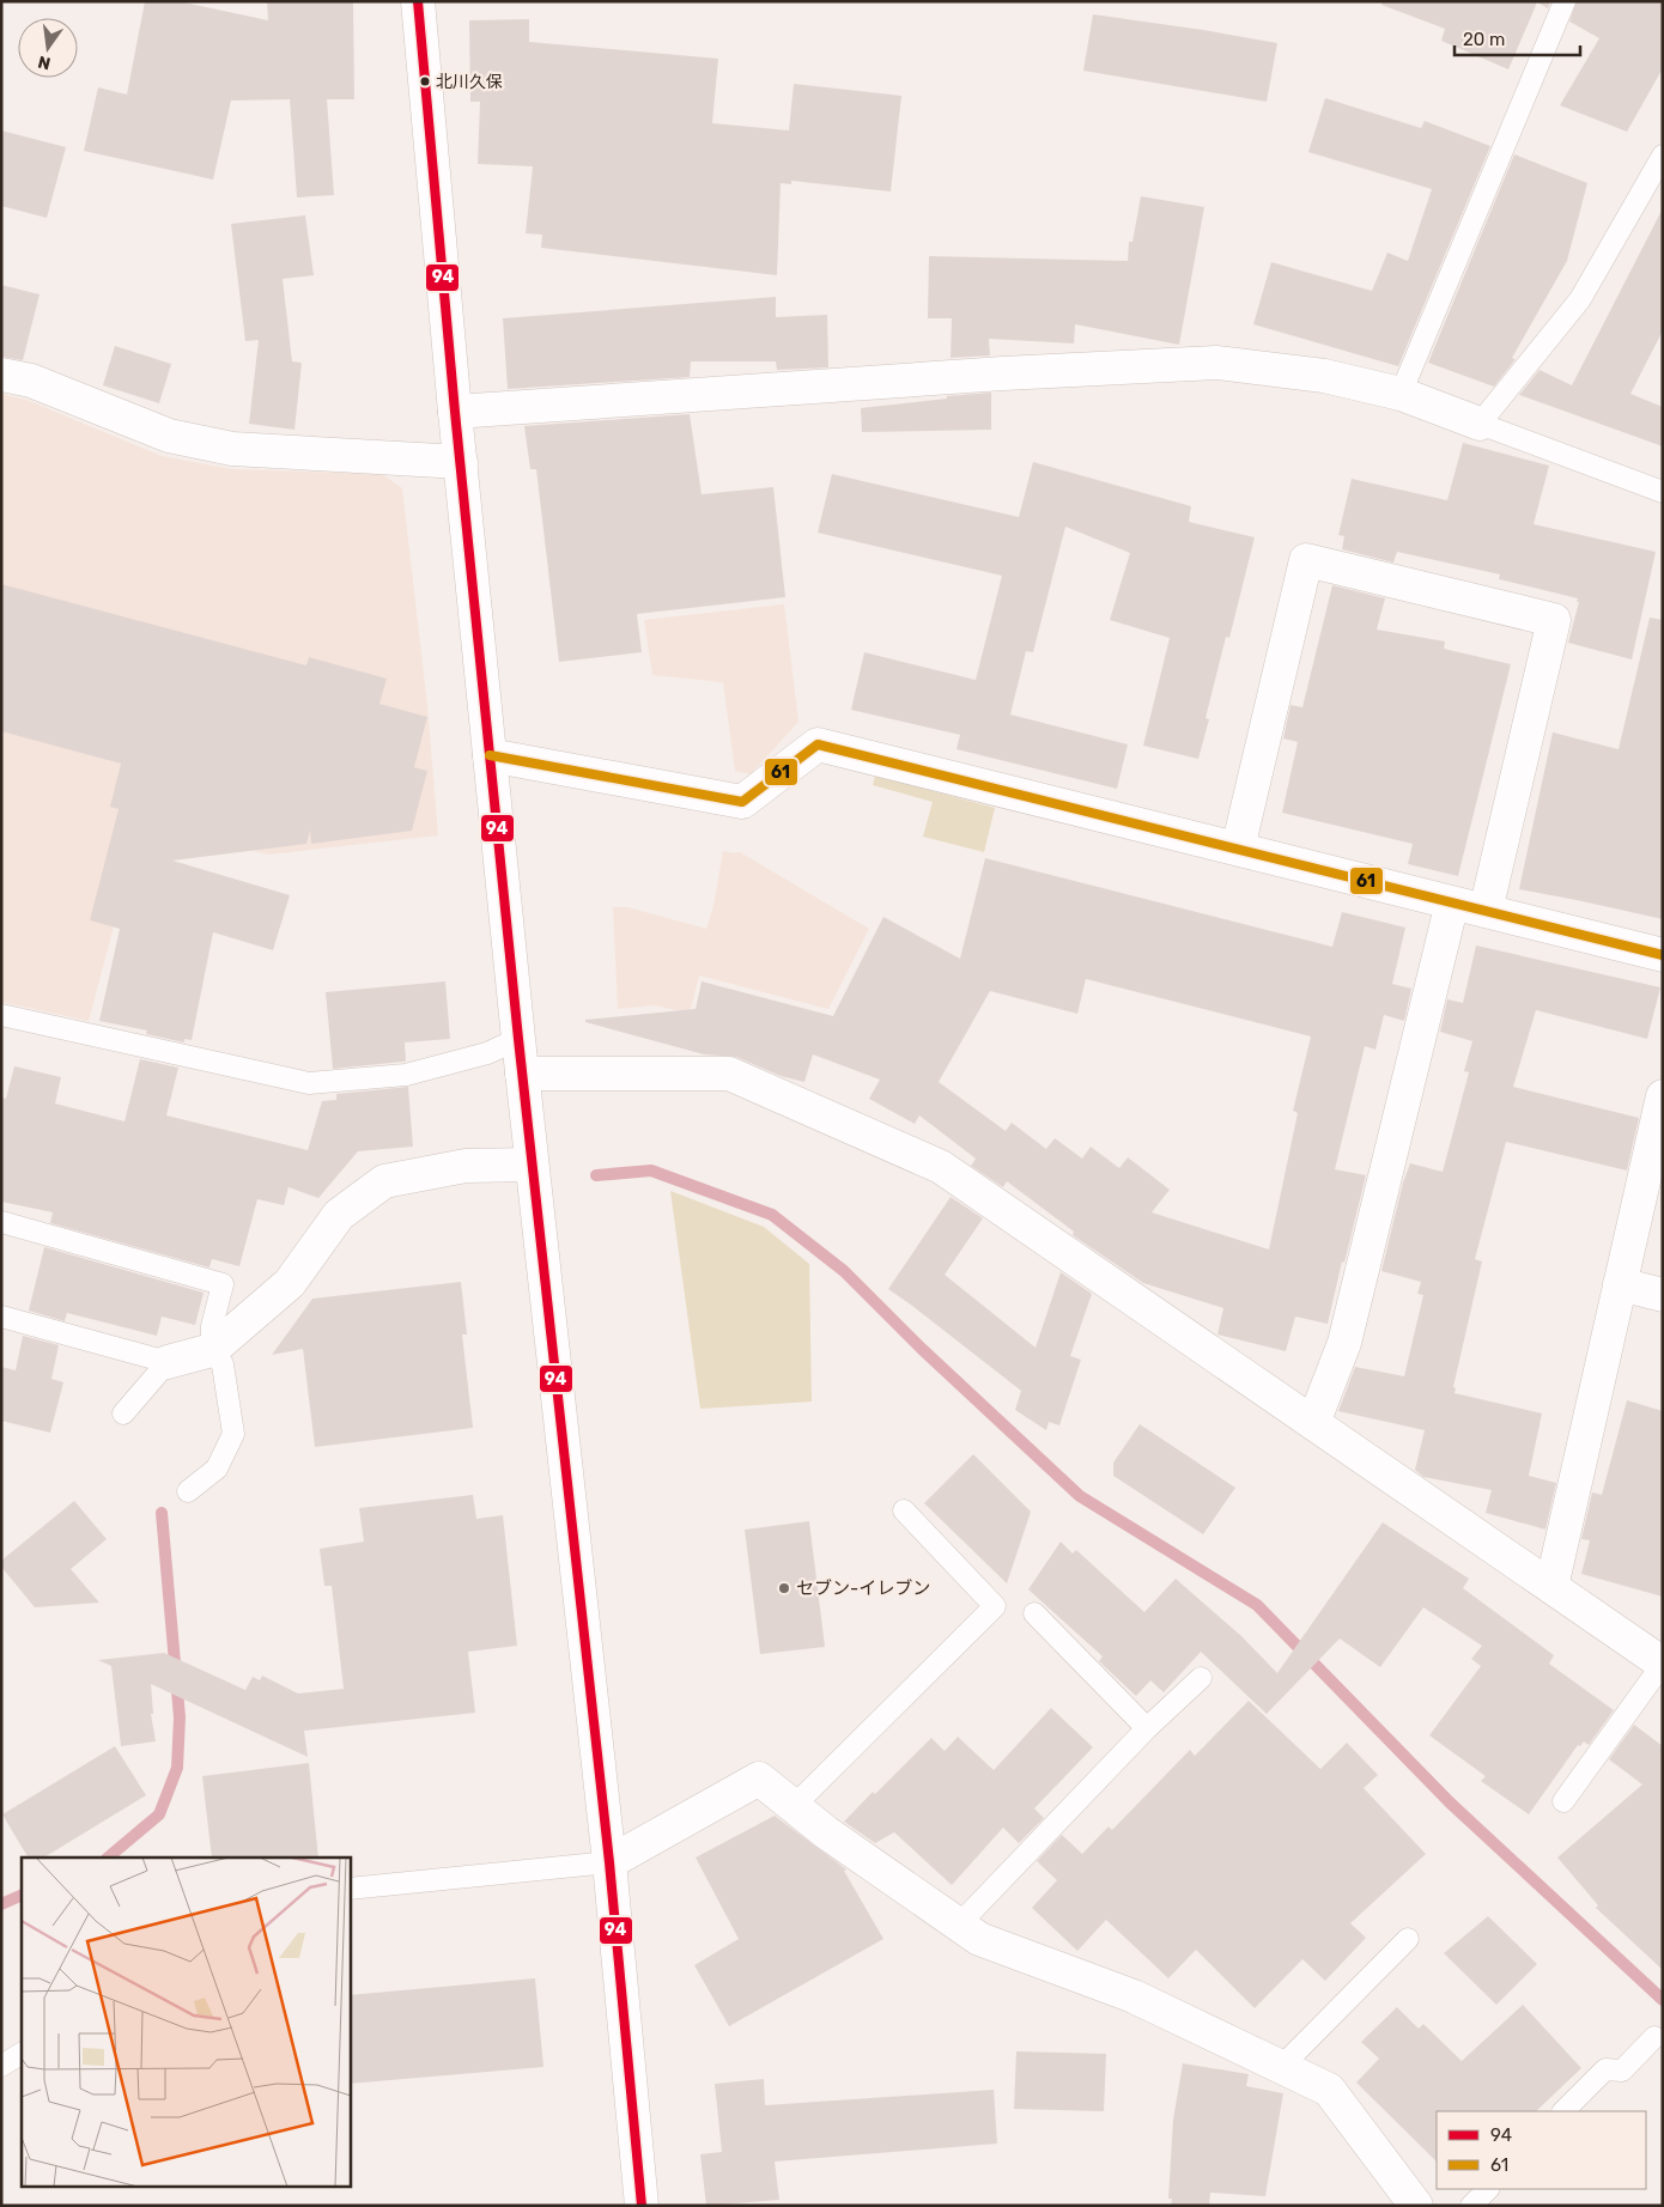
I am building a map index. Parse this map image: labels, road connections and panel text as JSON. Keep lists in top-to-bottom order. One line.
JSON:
{"places":["北川久保","セブン-イレブン"],"lines":["transit line 94","transit line 61"],"legend":["94","61"],"scale_bar":"20 m","north":"bottom"}
